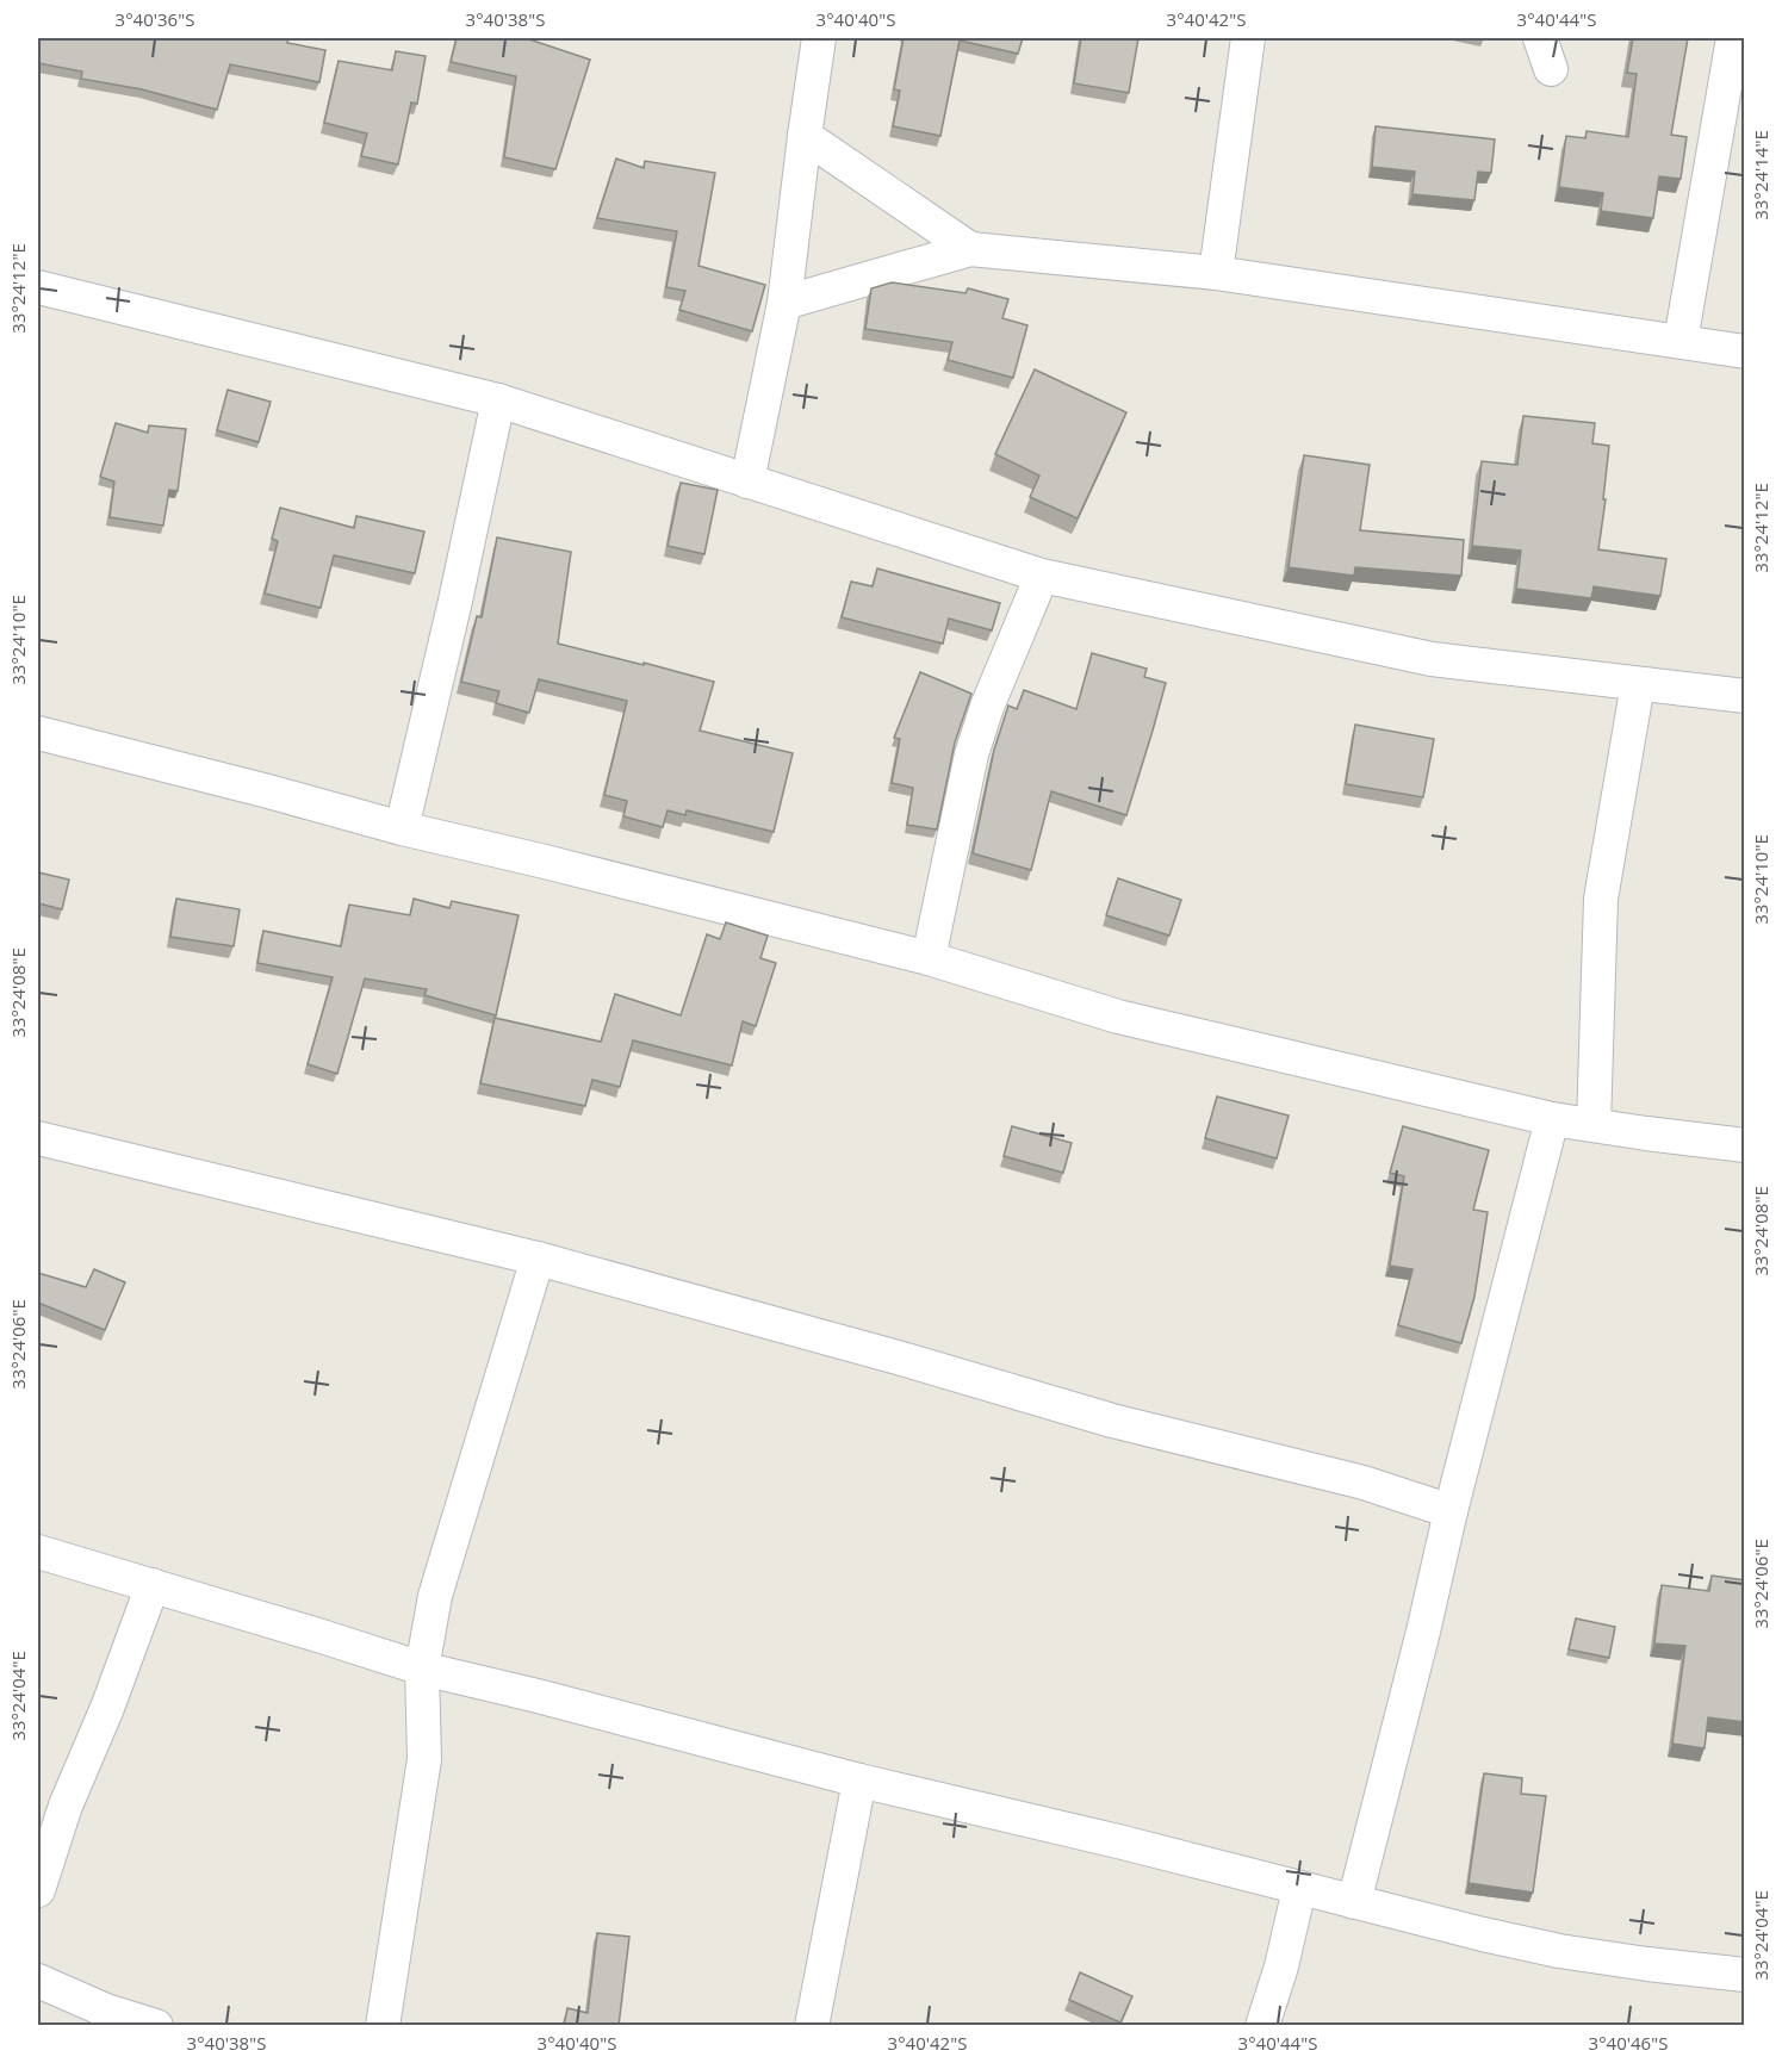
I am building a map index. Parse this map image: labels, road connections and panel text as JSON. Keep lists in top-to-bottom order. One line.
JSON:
{"coordinates":["3°40'36\"S","3°40'38\"S","3°40'40\"S","3°40'42\"S","3°40'44\"S","33°24'14\"E","33°24'12\"E","33°24'10\"E","33°24'08\"E","33°24'06\"E","33°24'04\"E","3°40'46\"S"]}
